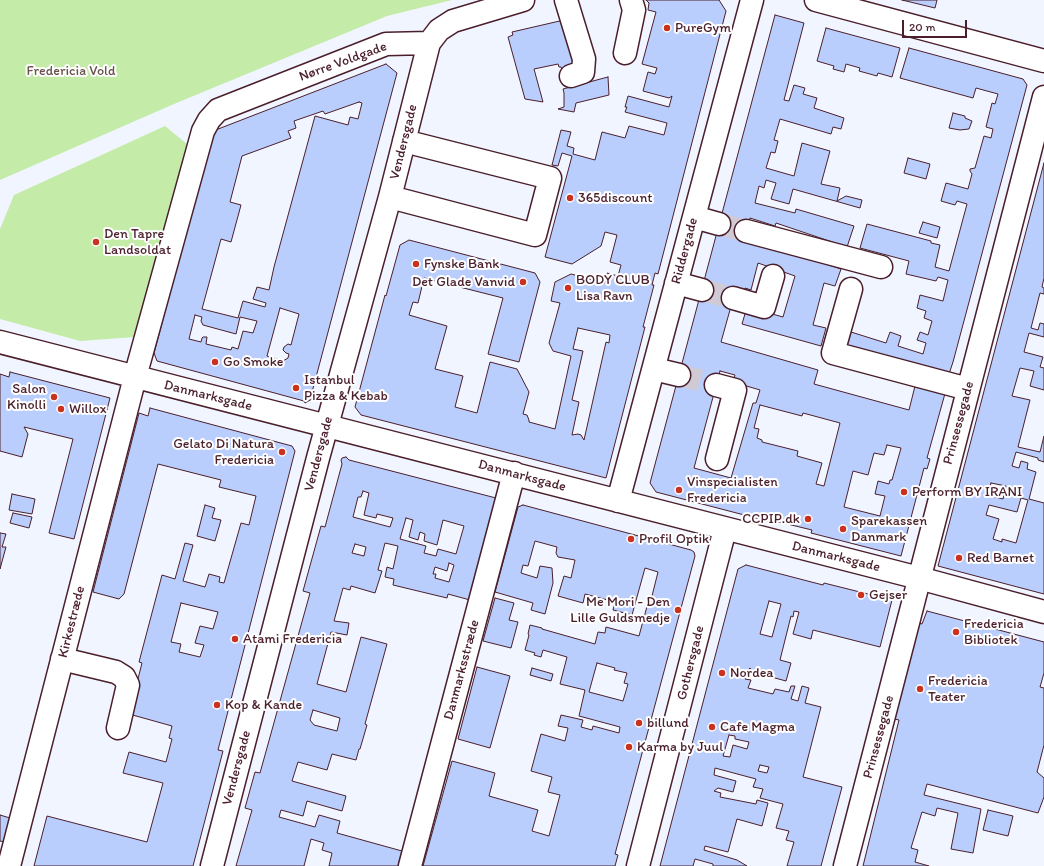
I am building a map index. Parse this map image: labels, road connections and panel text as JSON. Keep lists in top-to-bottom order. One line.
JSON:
{"streets":{"street":["Nørre Voldgade","Vendersgade","Riddergade","Danmarksgade","Prinsessegade","Kirkestræde","Gothersgade","Danmarksstræde"]},"crossings":[["Nørre Voldgade","Vendersgade"],["Nørre Voldgade","Kirkestræde"],["Vendersgade","Danmarksgade"],["Riddergade","Danmarksgade"],["Danmarksgade","Prinsessegade"],["Danmarksgade","Kirkestræde"],["Danmarksgade","Gothersgade"],["Danmarksgade","Danmarksstræde"]],"parks":["Fredericia Vold"],"places":["PureGym","365discount","Den Tapre Landsoldat","Fynske Bank","Det Glade Vanvid","BODY CLUB Lisa Ravn","Go Smoke","Istanbul Pizza & Kebab","Salon Kinolli","Willox","Gelato Di Natura Fredericia","Vinspecialisten Fredericia","Perform BY IRANI","CCPIP.dk","Sparekassen Danmark","Profil Optik","Red Barnet","Gejser","Me Mori - Den Lille Guldsmedje","Fredericia Bibliotek","Atami Fredericia","Nordea","Fredericia Teater","Kop & Kande","billund","Cafe Magma","Karma by Juul"],"scale_bar":"20 m"}
